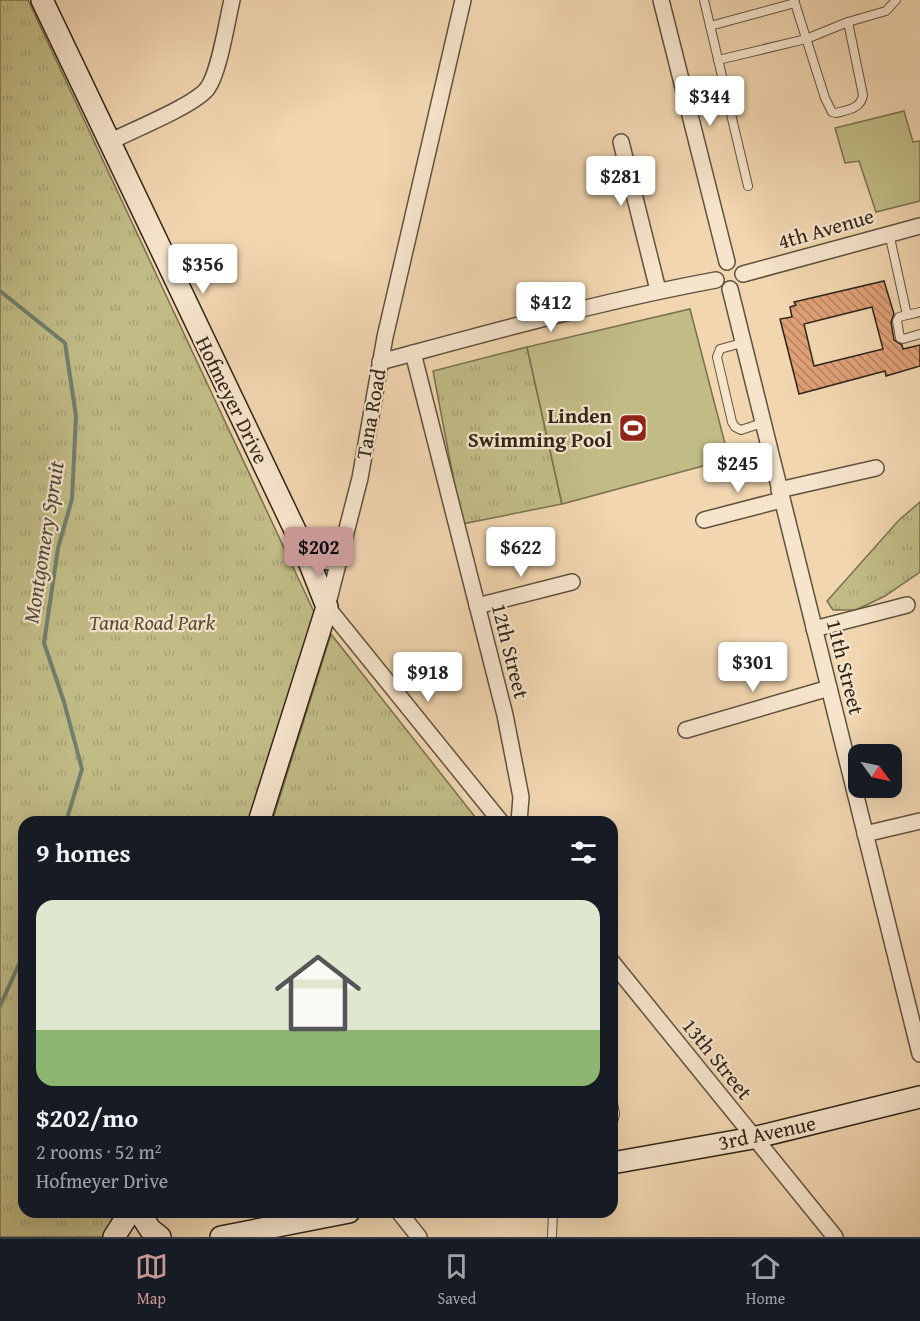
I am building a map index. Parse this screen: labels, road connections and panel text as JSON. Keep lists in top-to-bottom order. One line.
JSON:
{"streets":{"main road":["Hofmeyer Drive","Tana Road","3rd Avenue"],"street":["4th Avenue","12th Street","11th Street","13th Street"]},"crossings":[["4th Avenue","11th Street"],["Hofmeyer Drive","Tana Road"],["13th Street","3rd Avenue"]],"water":["Montgomery Spruit"],"parks":["Tana Road Park"],"places":{"sports":["Linden Swimming Pool"]},"north":"bottom right","page":{"price":["$344","$281","$356","$412","$245","$202","$622","$301","$918"],"heading":"9 homes","list":[{"name":"$202/mo","note":"2 rooms · 52 m² · Hofmeyer Drive"}],"tabs":["Map","Saved","Home"]}}
